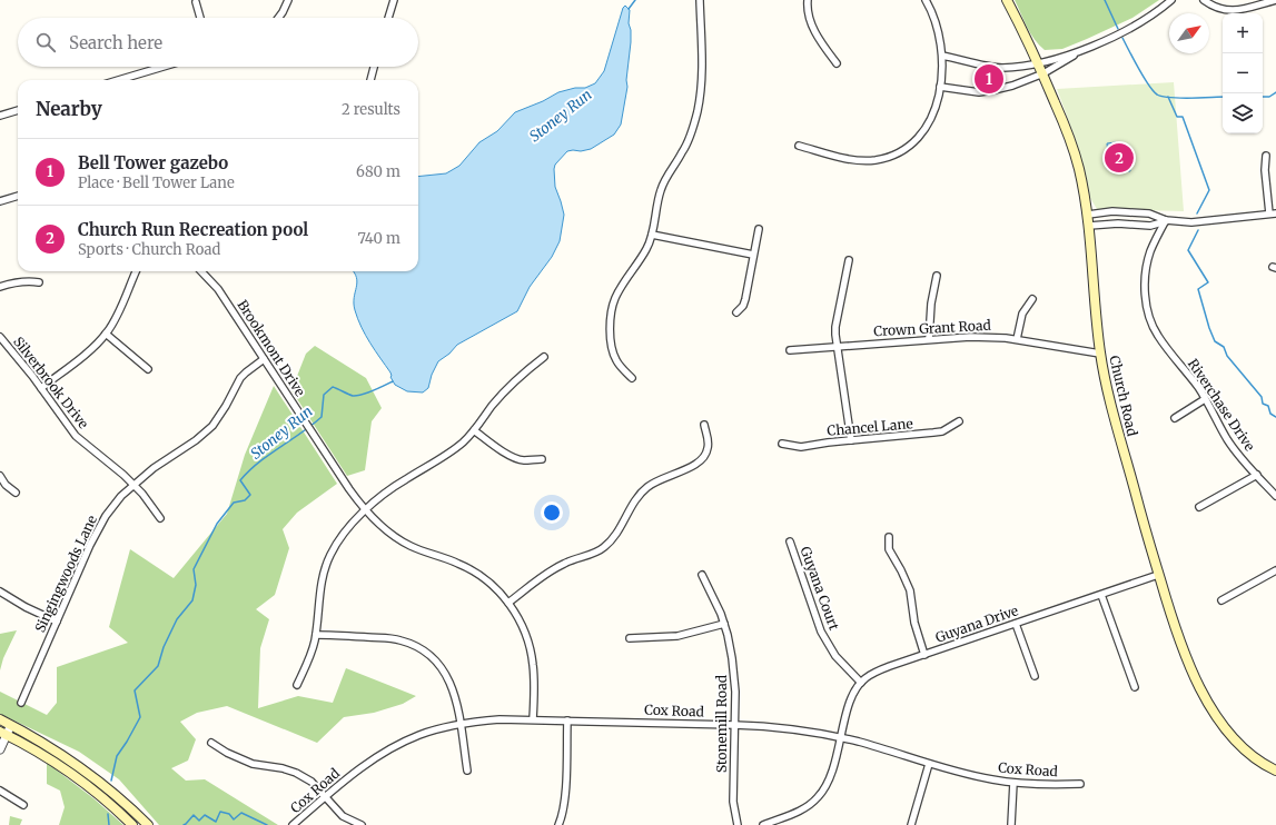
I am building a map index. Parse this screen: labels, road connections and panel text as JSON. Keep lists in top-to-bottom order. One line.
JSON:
{"streets":{"main road":["Church Road"],"street":["Crown Grant Road","Brookmont Drive","Silverbrook Drive","Riverchase Drive","Chancel Lane","Singingwoods Lane","Guyana Court","Guyana Drive","Cox Road","Stonemill Road"]},"crossings":[["Crown Grant Road","Church Road"],["Brookmont Drive","Singingwoods Lane"],["Brookmont Drive","Cox Road"],["Silverbrook Drive","Singingwoods Lane"],["Church Road","Guyana Drive"],["Guyana Court","Guyana Drive"],["Guyana Drive","Cox Road"],["Cox Road","Stonemill Road"]],"water":["Stoney Run"],"north":"top right","page":{"map_buttons":["+","−"],"search":"Search here","pins":["1","2"],"heading":["Nearby","2 results"],"list":[{"mark":"1","name":"Bell Tower gazebo","note":"Place · Bell Tower Lane","value":"680 m"},{"mark":"2","name":"Church Run Recreation pool","note":"Sports · Church Road","value":"740 m"}]}}
